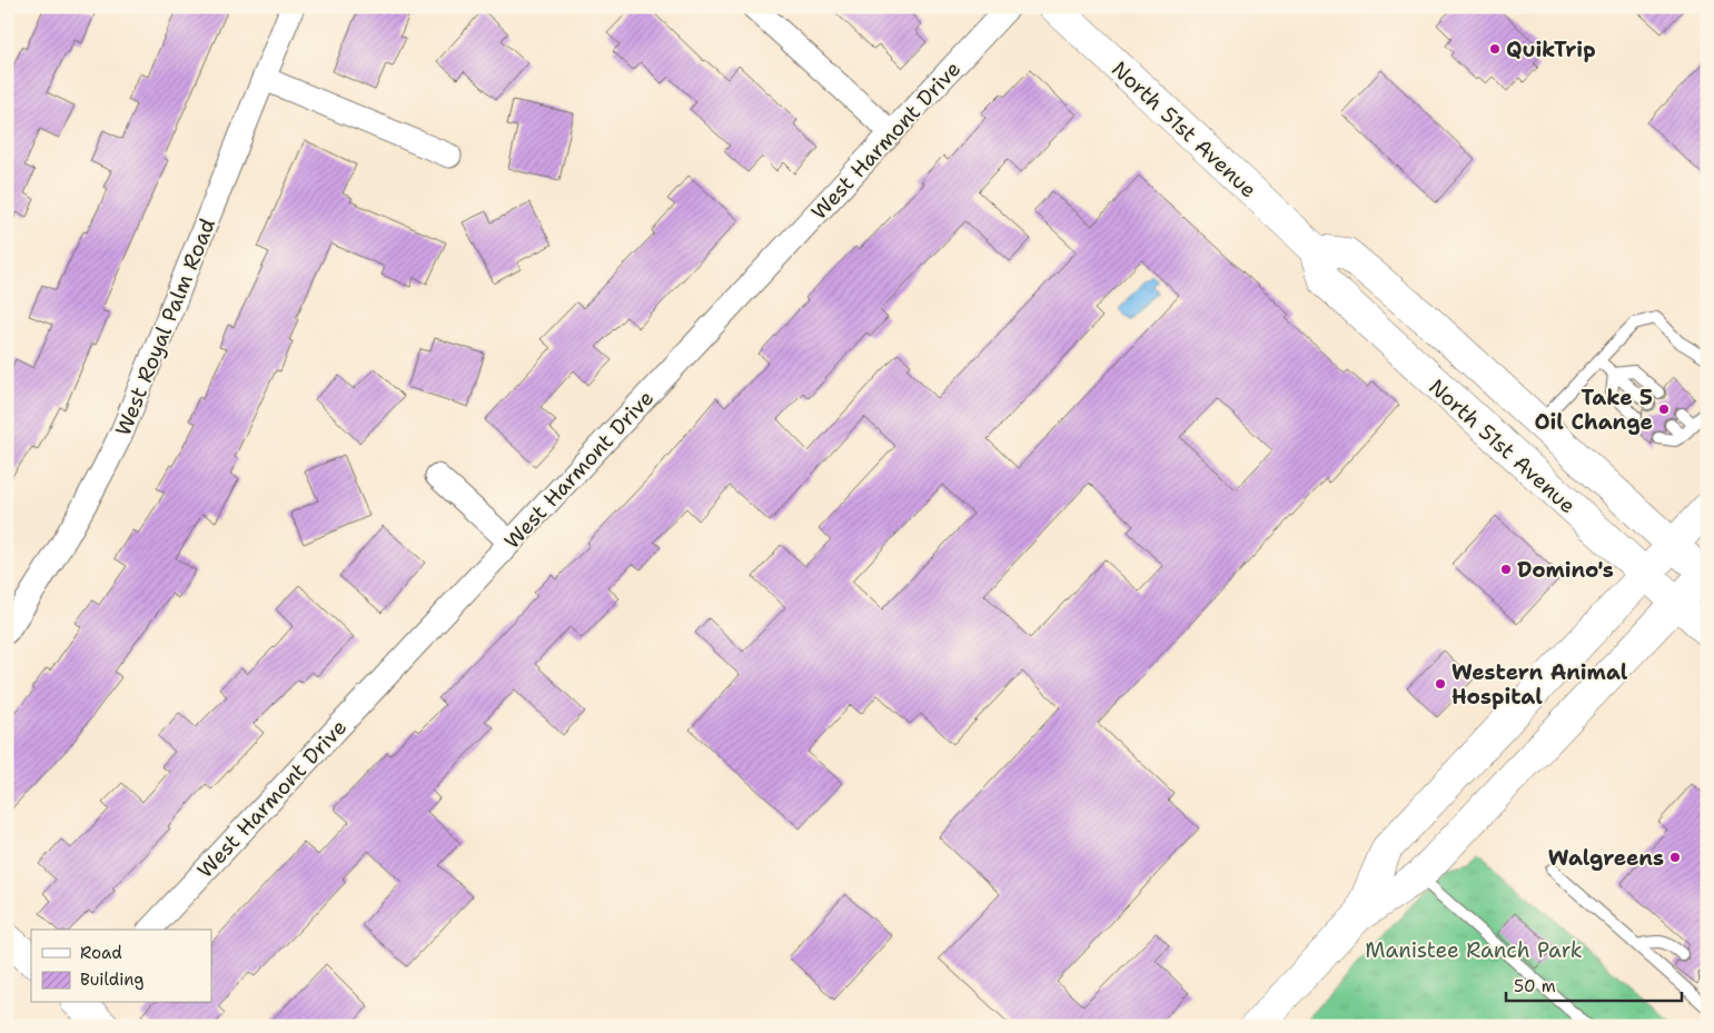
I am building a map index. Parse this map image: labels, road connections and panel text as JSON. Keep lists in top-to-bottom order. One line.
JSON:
{"streets":{"main road":["North 51st Avenue"],"street":["West Harmont Drive","West Royal Palm Road"]},"parks":["Manistee Ranch Park"],"places":["QuikTrip","Take 5 Oil Change","Domino's","Western Animal Hospital","Walgreens"],"legend":["Road","Building"],"scale_bar":"50 m"}
